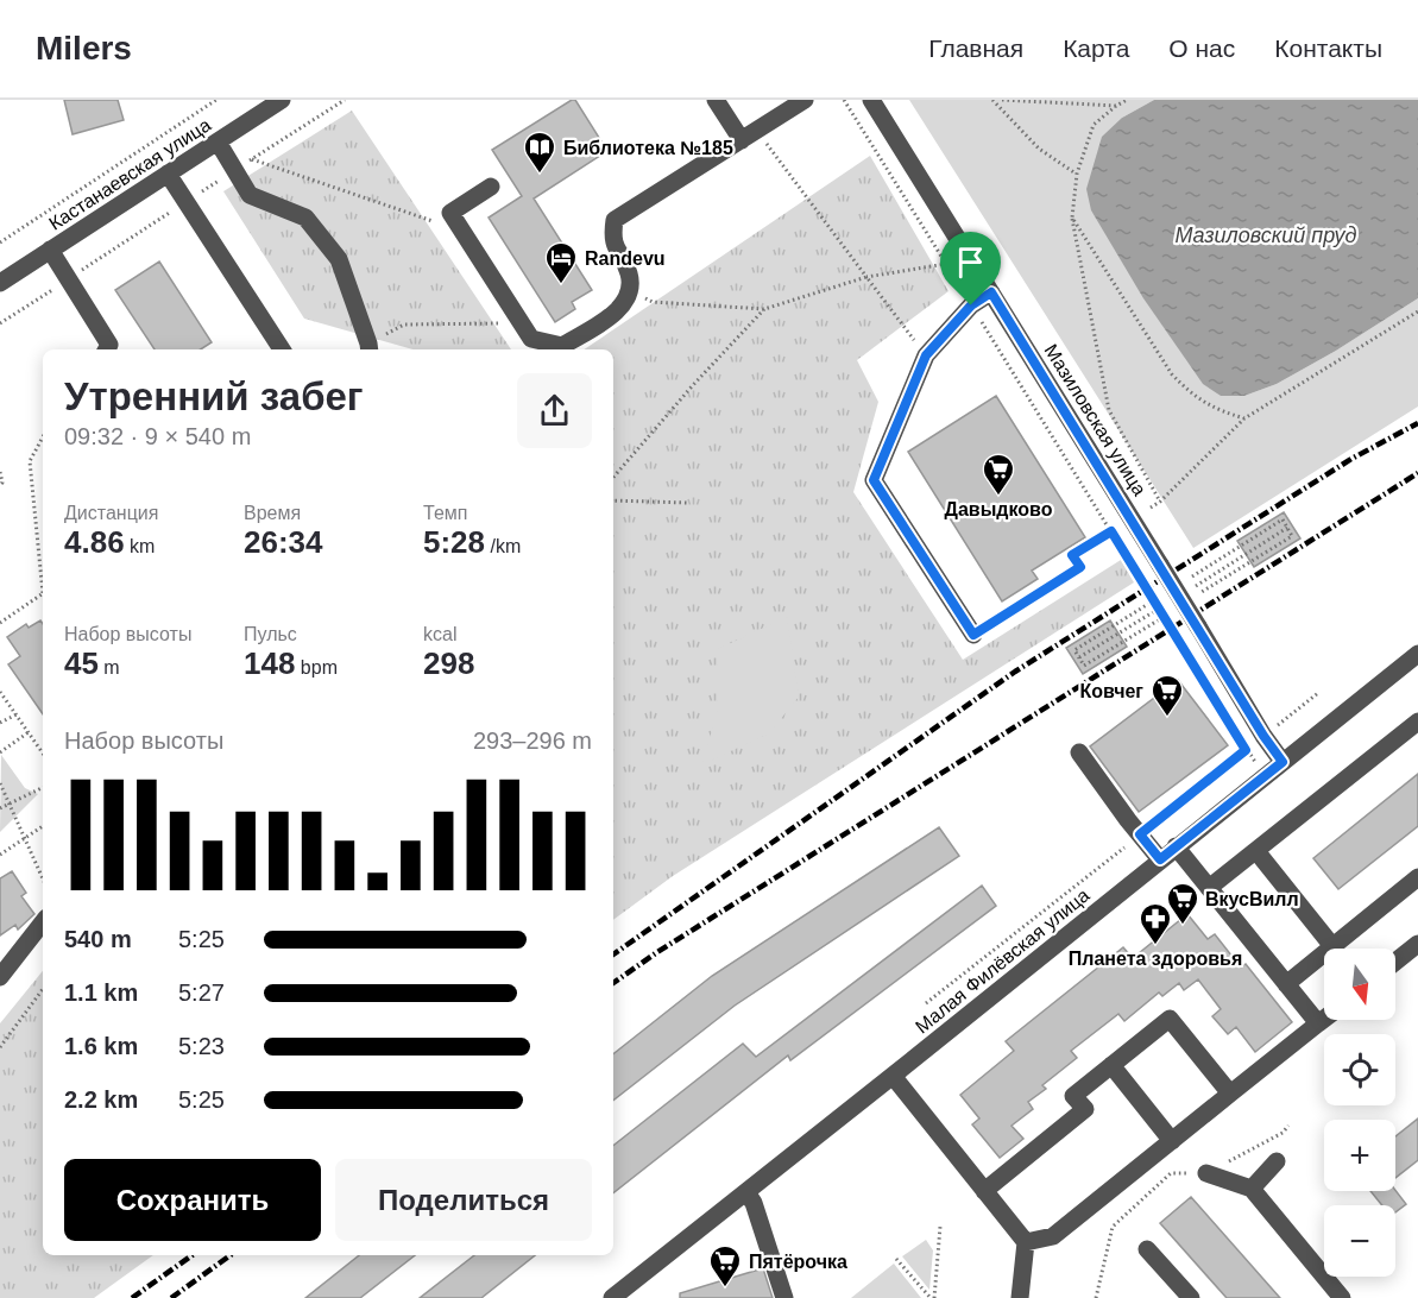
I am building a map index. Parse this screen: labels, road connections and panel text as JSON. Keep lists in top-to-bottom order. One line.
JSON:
{"streets":{"street":["Кастанаевская улица","Мазиловская улица","Малая Филёвская улица"]},"crossings":[["Мазиловская улица","Малая Филёвская улица"]],"water":["Мазиловский пруд"],"places":{"library":["Библиотека №185"],"hotel":["Randevu"],"supermarket":["Давыдково","Ковчег","ВкусВилл","Пятёрочка"],"pharmacy":["Планета здоровья"]},"north":"bottom","page":{"header":"Milers","nav":["Главная","Карта","О нас","Контакты"],"heading":["Утренний забег","09:32 · 9 × 540 m"],"stats":[["Дистанция","4.86 km"],["Время","26:34"],["Темп","5:28 /km"],["Набор высоты","45 m"],["Пульс","148 bpm"],["kcal","298"]],"chart":["Набор высоты","293–296 m"],"list":[{"name":"540 m","note":"5:25"},{"name":"1.1 km","note":"5:27"},{"name":"1.6 km","note":"5:23"},{"name":"2.2 km","note":"5:25"}],"map_buttons":["+","−"],"buttons":["Сохранить","Поделиться"]}}
